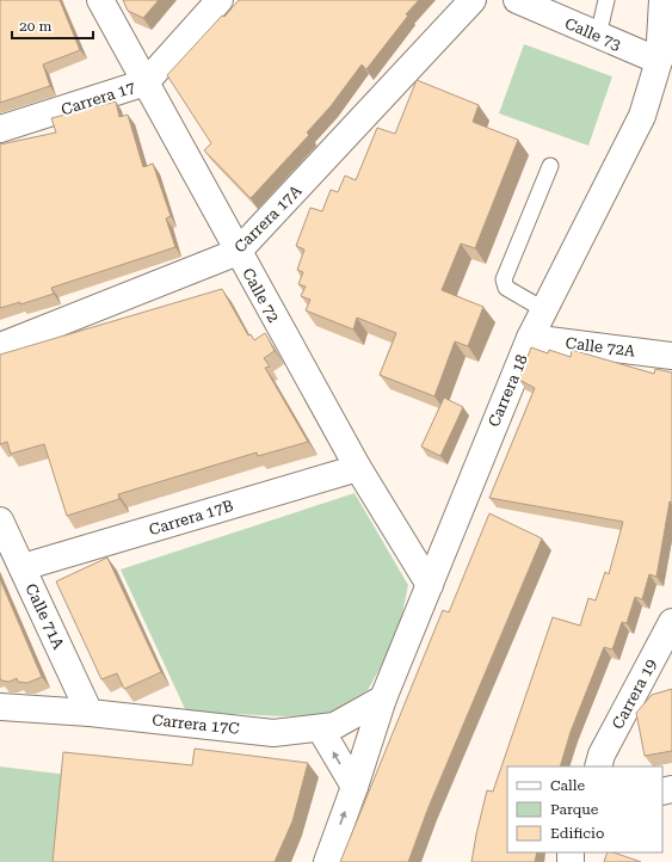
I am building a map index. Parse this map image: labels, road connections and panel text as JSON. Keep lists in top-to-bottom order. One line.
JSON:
{"streets":{"street":["Calle 73","Carrera 17","Carrera 17A","Calle 72","Calle 72A","Carrera 18","Carrera 17B","Calle 71A","Carrera 19","Carrera 17C"]},"crossings":[["Calle 73","Carrera 18"],["Carrera 17","Calle 72"],["Carrera 17A","Calle 72"],["Calle 72","Carrera 18"],["Calle 72","Carrera 17B"],["Calle 72A","Carrera 18"],["Carrera 18","Carrera 17C"],["Carrera 17B","Calle 71A"],["Calle 71A","Carrera 17C"]],"legend":["Calle","Parque","Edificio"],"scale_bar":"20 m"}
